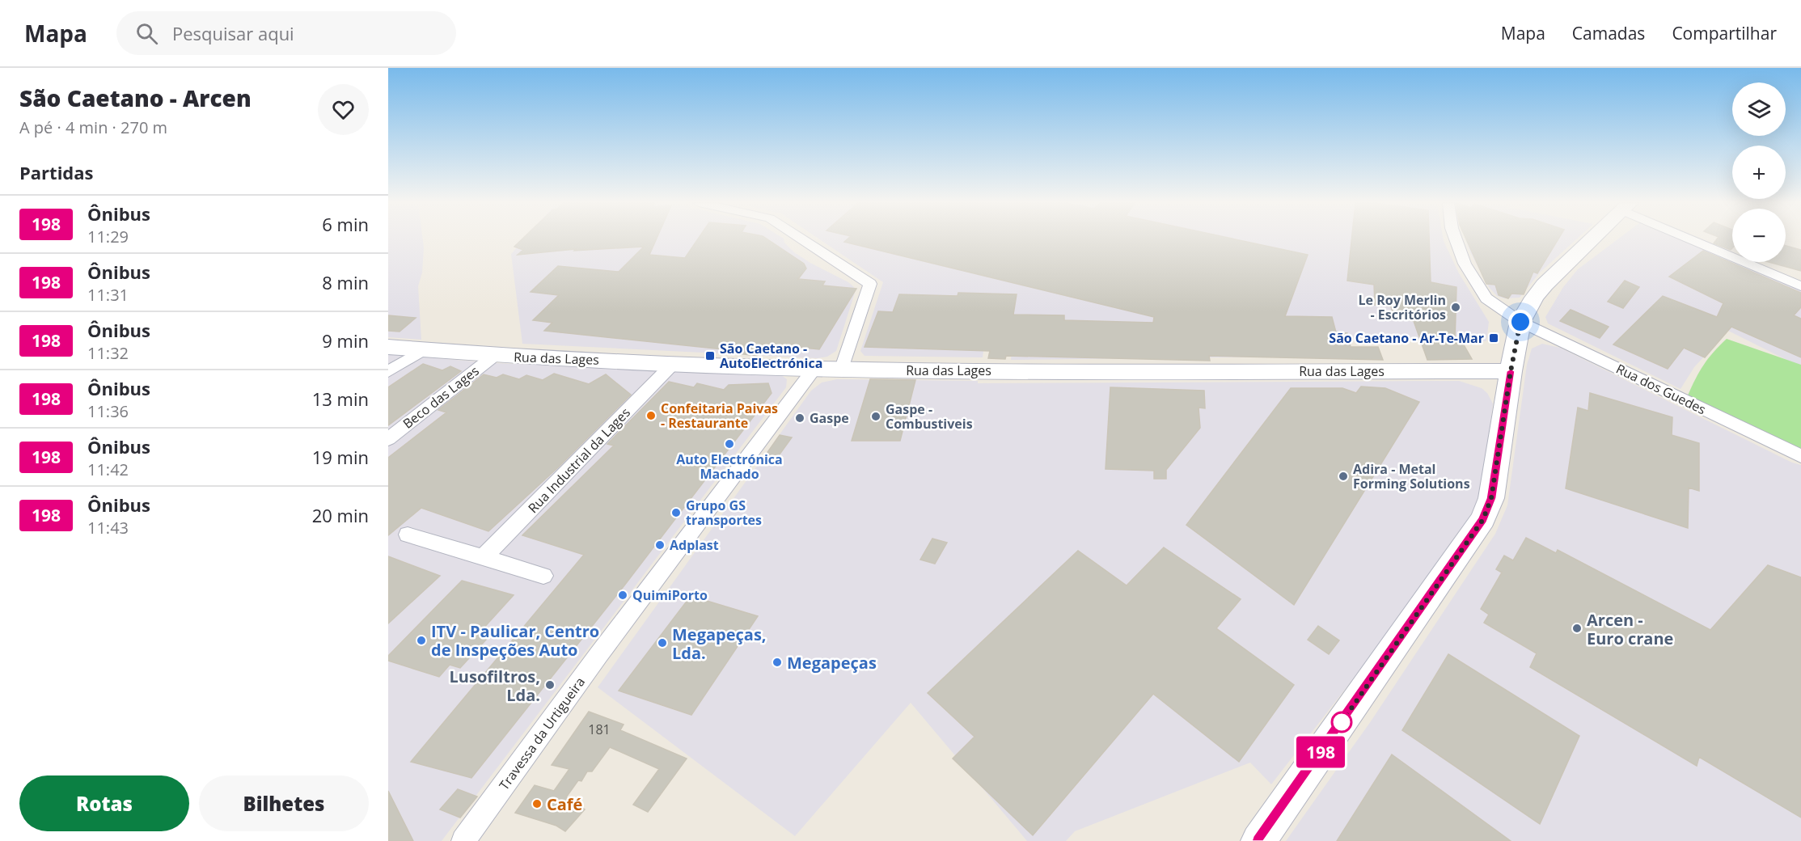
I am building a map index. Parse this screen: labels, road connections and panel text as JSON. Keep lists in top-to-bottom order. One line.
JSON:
{"streets":{"main road":["Rua das Lages"],"street":["Rua dos Guedes","Beco das Lages","Rua Industrial da Lages","Travessa da Urtigueira"]},"crossings":[["Rua das Lages","Beco das Lages"],["Rua das Lages","Rua Industrial da Lages"],["Rua das Lages","Travessa da Urtigueira"]],"places":{"other":["Le Roy Merlin - Escritórios","Confeitaria Paivas - Restaurante","Gaspe - Combustiveis","Gaspe","Auto Electrónica Machado","Adira - Metal Forming Solutions","Grupo GS transportes","Adplast","QuimiPorto","Arcen - Euro crane","ITV - Paulicar, Centro de Inspeções Auto","Megapeças, Lda.","Megapeças","Lusofiltros, Lda.","Café"],"transit":["São Caetano - Ar-Te-Mar","São Caetano - AutoElectrónica"]},"lines":["bus line 198"],"house_numbers":["181"],"page":{"header":"Mapa","search":"Pesquisar aqui","nav":["Mapa","Camadas","Compartilhar"],"heading":[["São Caetano - Arcen","A pé · 4 min · 270 m"],"Partidas"],"on_map":"198","map_buttons":["+","−"],"list":[{"mark":"198","name":"Ônibus","note":"11:29","value":"6 min"},{"mark":"198","name":"Ônibus","note":"11:31","value":"8 min"},{"mark":"198","name":"Ônibus","note":"11:32","value":"9 min"},{"mark":"198","name":"Ônibus","note":"11:36","value":"13 min"},{"mark":"198","name":"Ônibus","note":"11:42","value":"19 min"},{"mark":"198","name":"Ônibus","note":"11:43","value":"20 min"}],"buttons":["Rotas","Bilhetes"]}}
